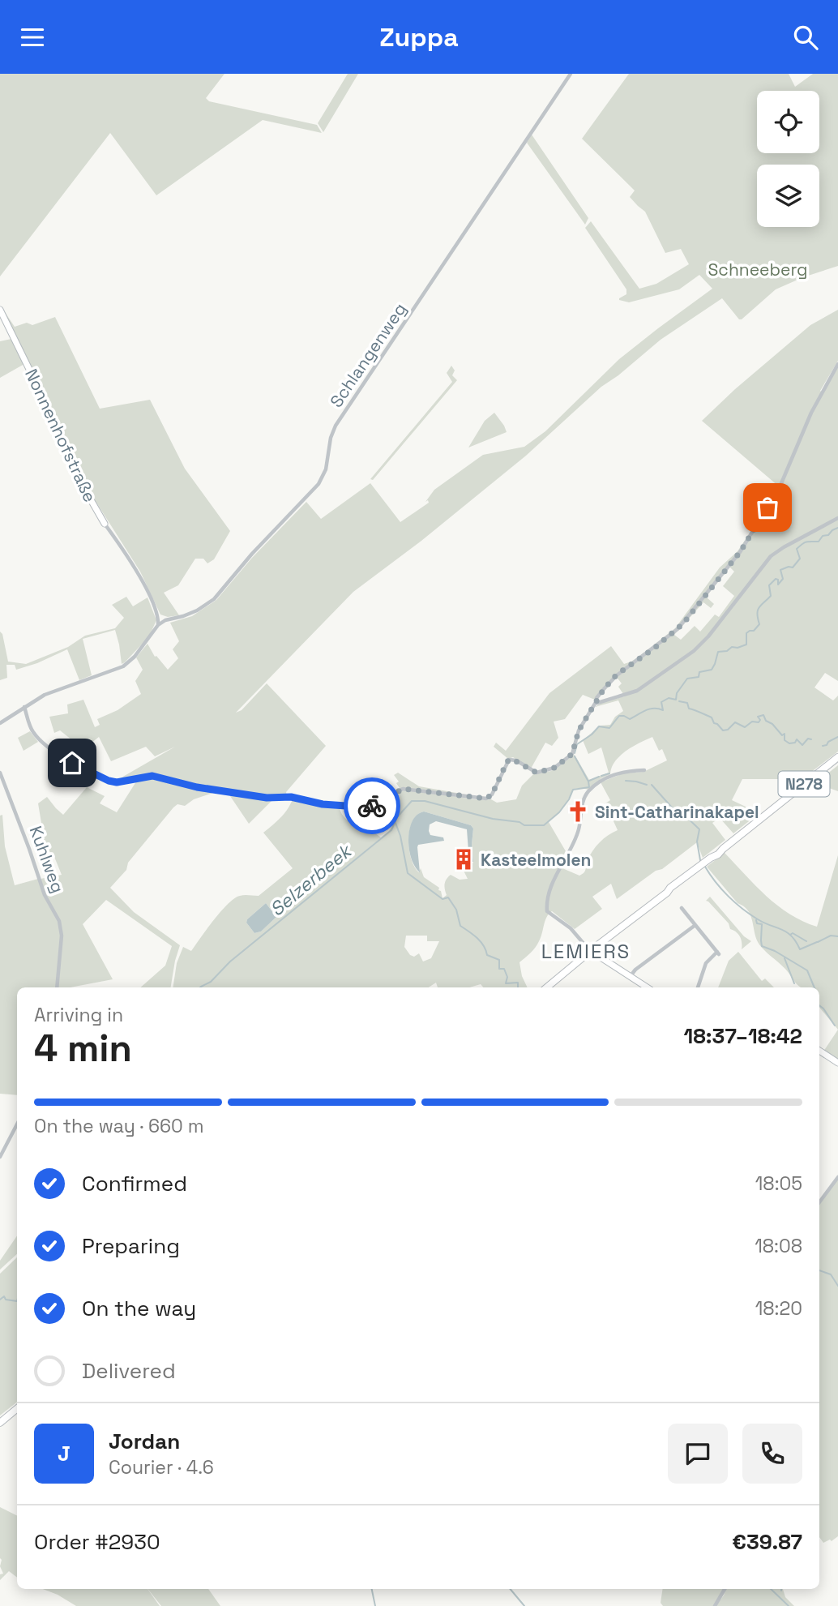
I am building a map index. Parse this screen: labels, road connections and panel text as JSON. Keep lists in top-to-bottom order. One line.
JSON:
{"streets":{"main road":["N278"],"street":["Schlangenweg","Nonnenhofstraße","Kuhlweg"]},"crossings":[["Schlangenweg","Nonnenhofstraße"]],"districts":["LEMIERS"],"water":["Selzerbeek"],"parks":["Schneeberg"],"places":{"church":["Sint-Catharinakapel"],"building":["Kasteelmolen"]},"page":{"header":"Zuppa","heading":["4 min","Arriving in","18:37–18:42"],"panel":["Jordan","Courier · 4.6","Order #2930","€39.87"],"bar":"On the way · 660 m","list":[["Confirmed","18:05"],["Preparing","18:08"],["On the way","18:20"],"Delivered"],"round":"J"}}
